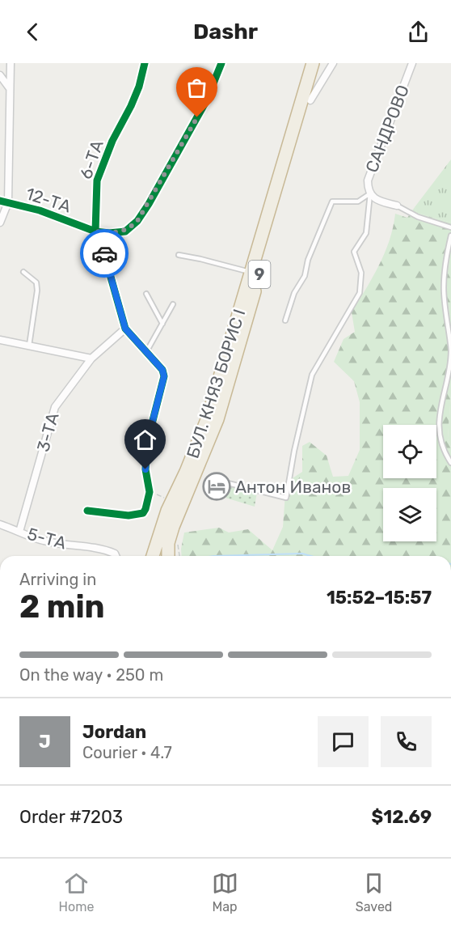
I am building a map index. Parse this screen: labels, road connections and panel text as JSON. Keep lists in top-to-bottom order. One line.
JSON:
{"streets":{"highway":["9","БУЛ. КНЯЗ БОРИС I"],"street":["САНДРОВО","6-ТА","12-ТА","3-ТА","5-ТА"]},"crossings":[["6-ТА","12-ТА"],["6-ТА","3-ТА"],["3-ТА","5-ТА"]],"places":{"hotel":["Антон Иванов"]},"page":{"header":"Dashr","heading":["2 min","Arriving in","15:52–15:57"],"panel":["Jordan","Courier · 4.7","Order #7203","$12.69"],"bar":"On the way · 250 m","round":"J","tabs":["Home","Map","Saved"]}}
